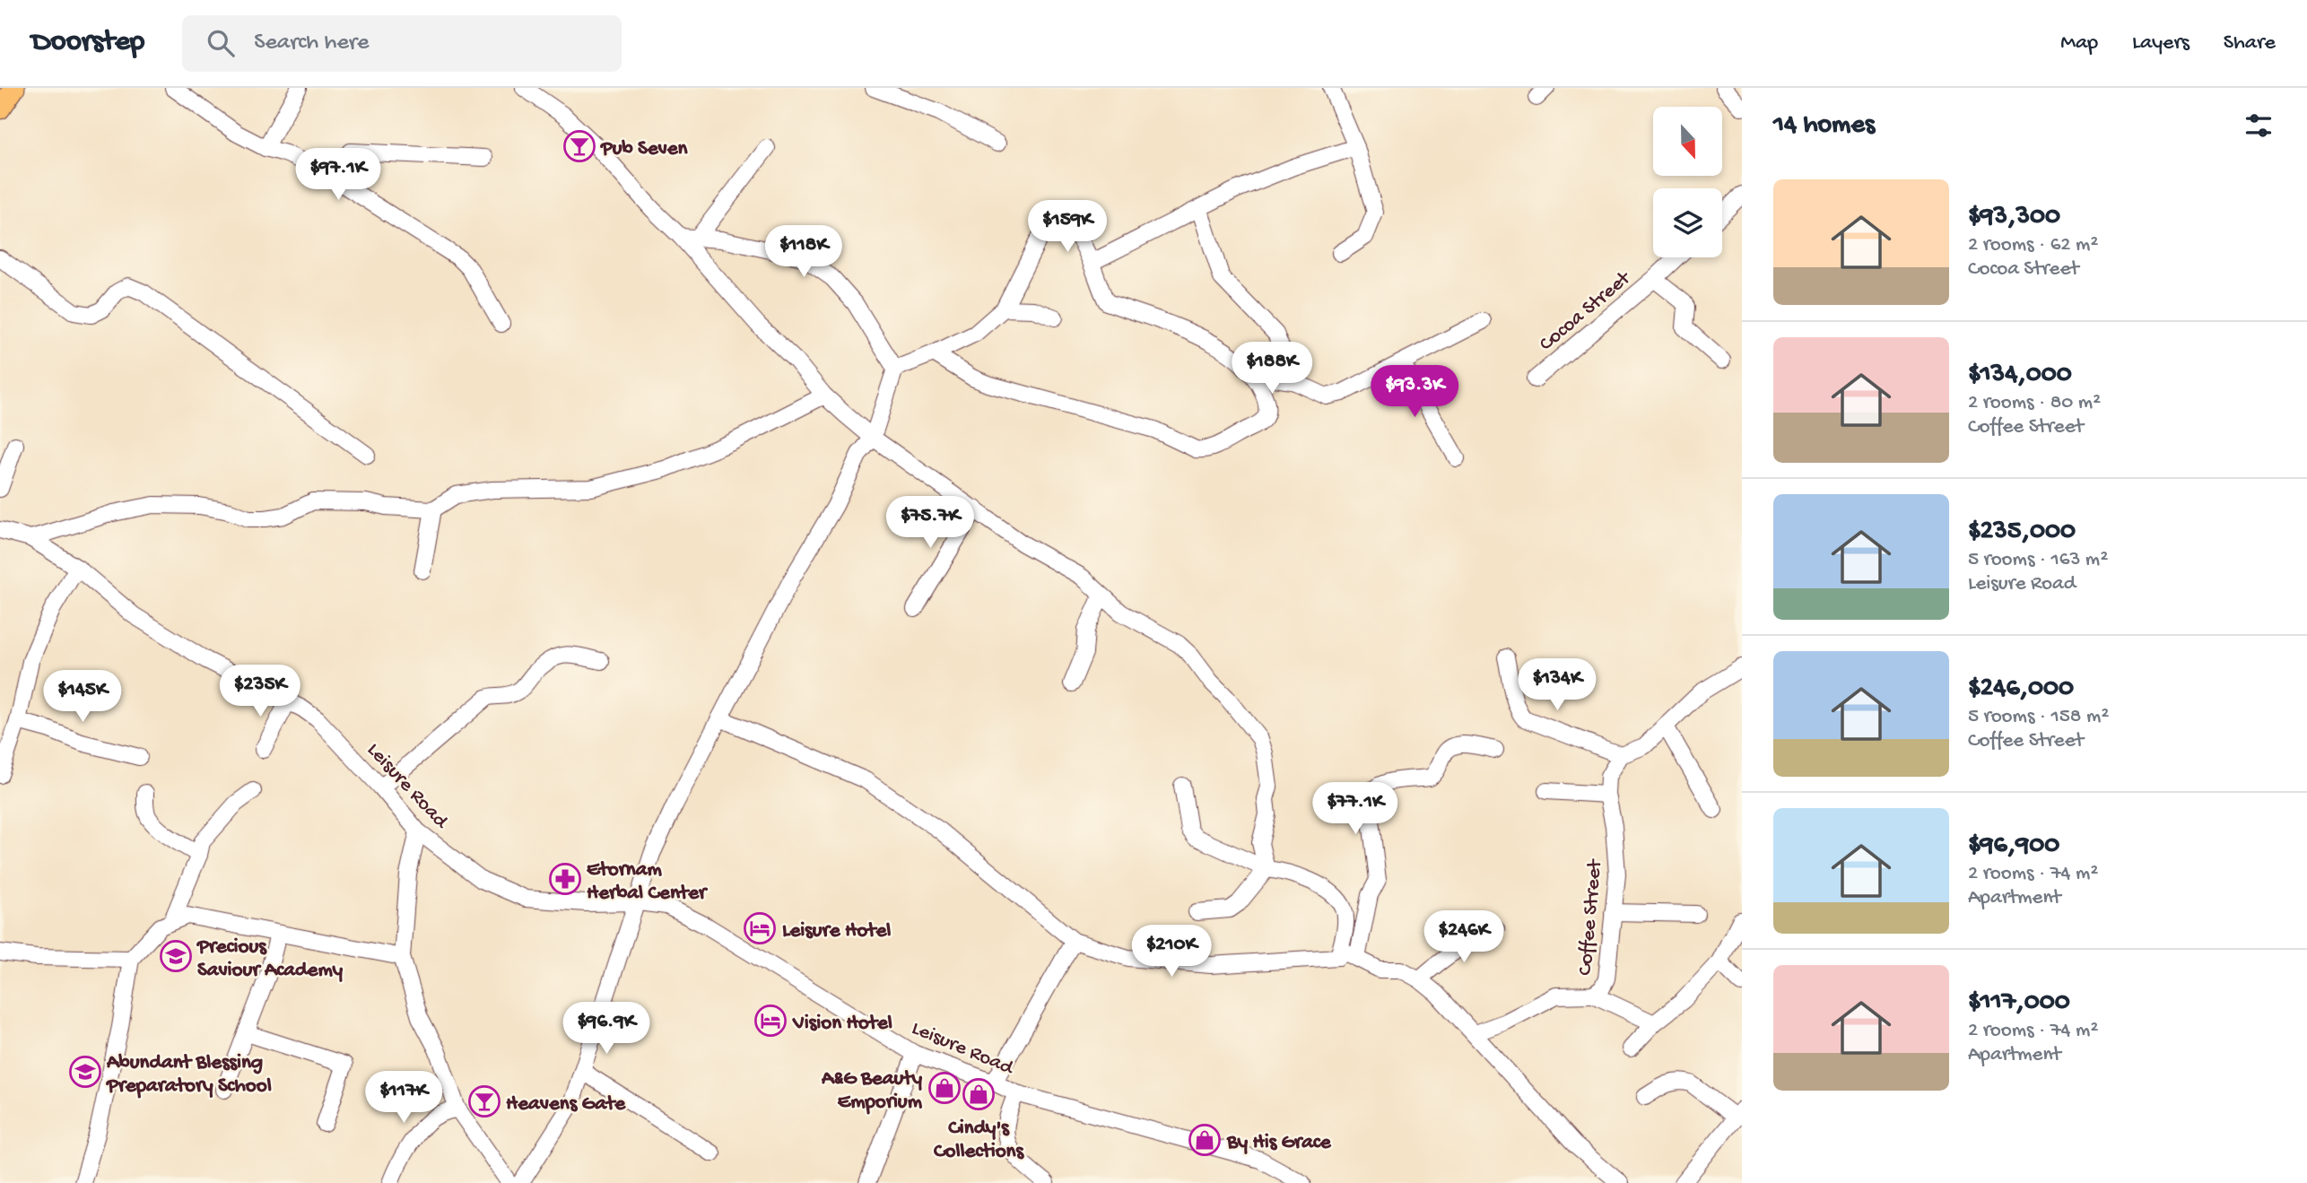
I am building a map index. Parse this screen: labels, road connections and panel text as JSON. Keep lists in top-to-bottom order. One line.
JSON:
{"streets":{"street":["Cocoa Street","Leisure Road","Coffee Street"]},"places":{"bar":["Pub Seven","Heavens Gate"],"pharmacy":["Etornam Herbal Center"],"hotel":["Leisure Hotel","Vision Hotel"],"school or university":["Precious Saviour Academy","Abundant Blessing Preparatory School"],"shop":["A&G Beauty Emporium","Cindy's Collections","By His Grace"]},"north":"bottom","page":{"header":"Doorstep","search":"Search here","nav":["Map","Layers","Share"],"heading":"14 homes","price":["$97.1K","$159K","$118K","$188K","$93.3K","$75.7K","$134K","$235K","$145K","$77.1K","$246K","$210K","$96.9K","$117K"],"list":[{"name":"$93,300","note":"2 rooms · 62 m² · Cocoa Street"},{"name":"$134,000","note":"2 rooms · 80 m² · Coffee Street"},{"name":"$235,000","note":"5 rooms · 163 m² · Leisure Road"},{"name":"$246,000","note":"5 rooms · 158 m² · Coffee Street"},{"name":"$96,900","note":"2 rooms · 74 m² · Apartment"},{"name":"$117,000","note":"2 rooms · 74 m² · Apartment"}]}}
